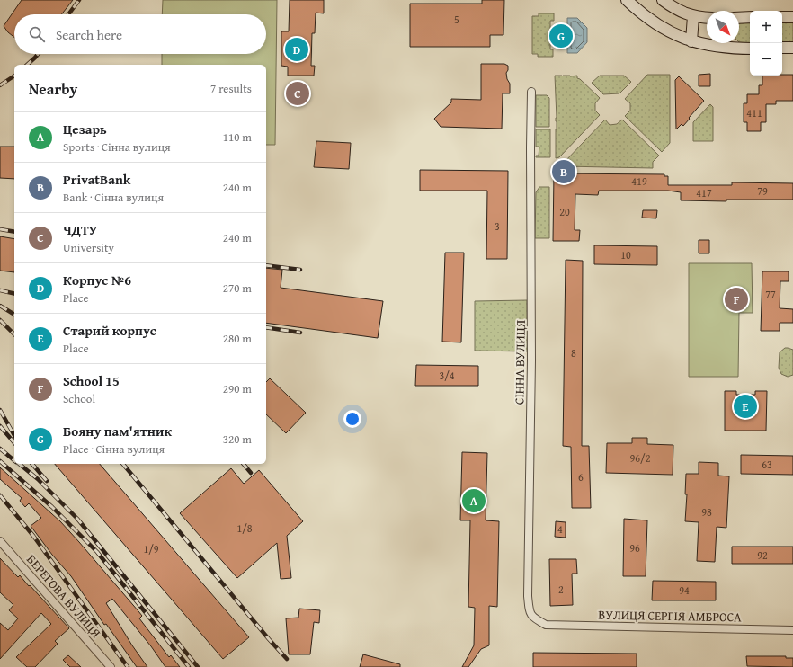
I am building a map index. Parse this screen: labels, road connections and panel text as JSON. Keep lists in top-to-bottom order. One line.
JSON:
{"streets":{"street":["СІННА ВУЛИЦЯ","БЕРЕГОВА ВУЛИЦЯ","ВУЛИЦЯ СЕРГІЯ АМБРОСА"]},"crossings":[["СІННА ВУЛИЦЯ","ВУЛИЦЯ СЕРГІЯ АМБРОСА"]],"house_numbers":["5","411","419","79","417","20","3","10","77","8","3/4","96/2","63","6","98","1/8","4","96","1/9","92","2","94"],"north":"bottom right","page":{"map_buttons":["+","−"],"search":"Search here","pins":["G","D","C","B","F","E","A"],"heading":["Nearby","7 results"],"list":[{"mark":"A","name":"Цезарь","note":"Sports · Сінна вулиця","value":"110 m"},{"mark":"B","name":"PrivatBank","note":"Bank · Сінна вулиця","value":"240 m"},{"mark":"C","name":"ЧДТУ","note":"University","value":"240 m"},{"mark":"D","name":"Корпус №6","note":"Place","value":"270 m"},{"mark":"E","name":"Старий корпус","note":"Place","value":"280 m"},{"mark":"F","name":"School 15","note":"School","value":"290 m"},{"mark":"G","name":"Бояну пам'ятник","note":"Place · Сінна вулиця","value":"320 m"}]}}
